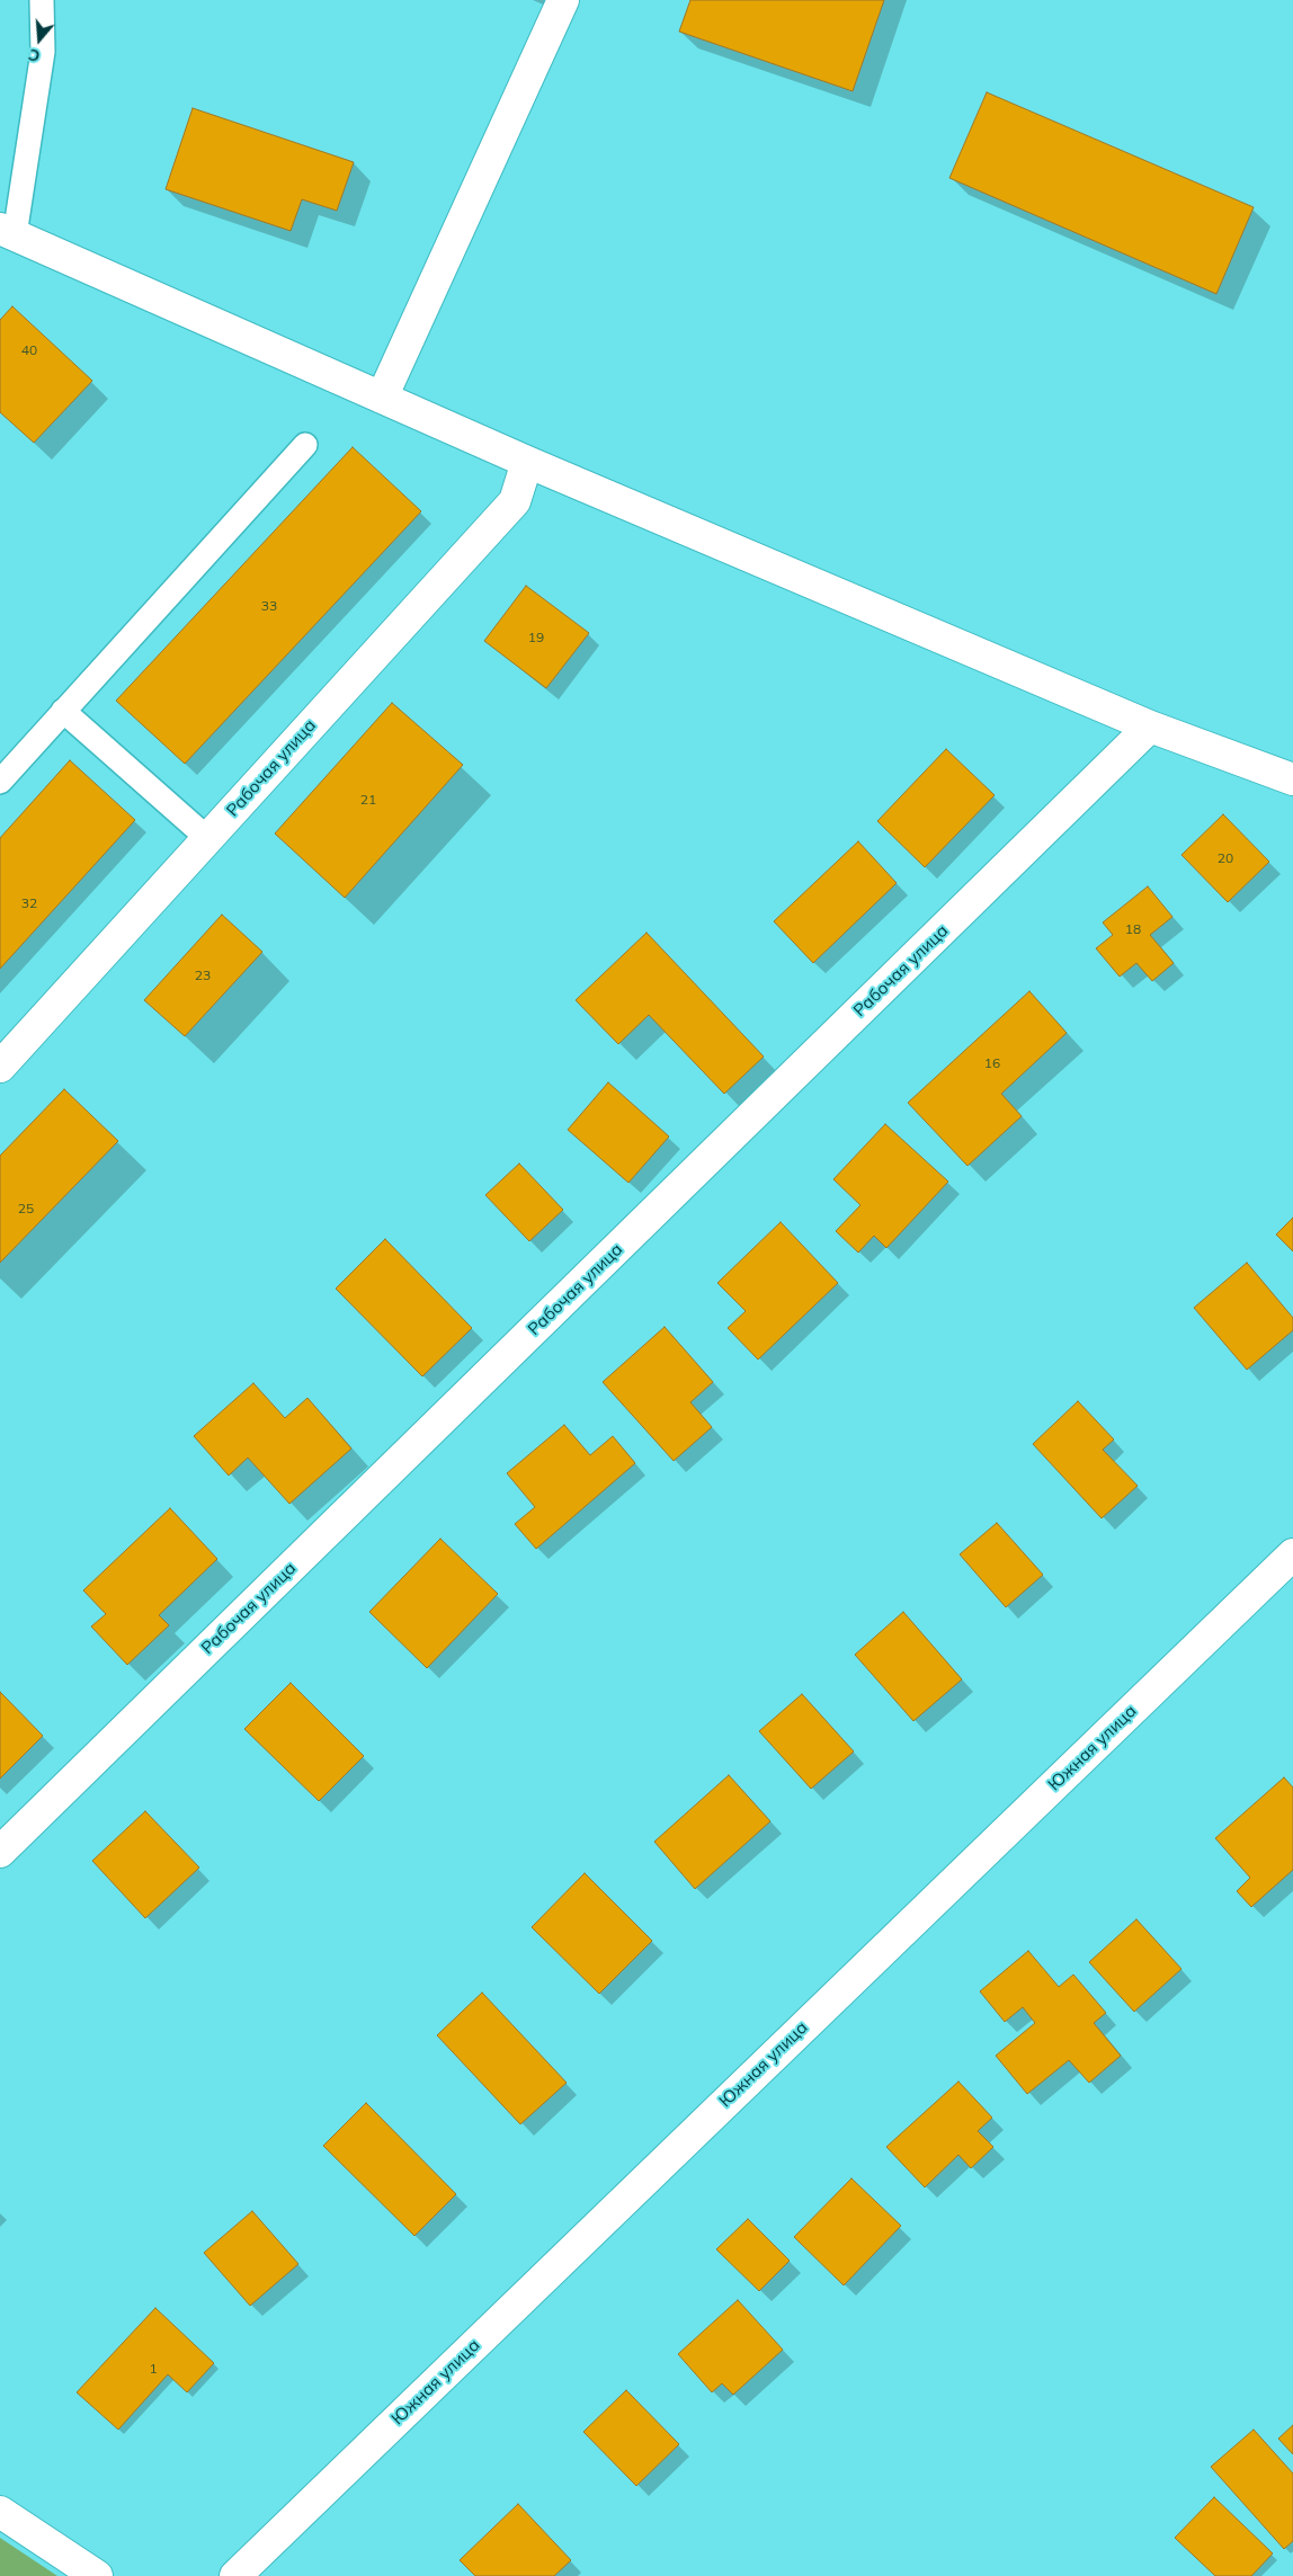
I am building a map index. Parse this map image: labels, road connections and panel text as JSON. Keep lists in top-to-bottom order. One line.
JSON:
{"streets":{"street":["Рабочая улица","Южная улица"]},"house_numbers":["40","33","19","21","20","32","18","23","16","25","1"],"north":"bottom"}
